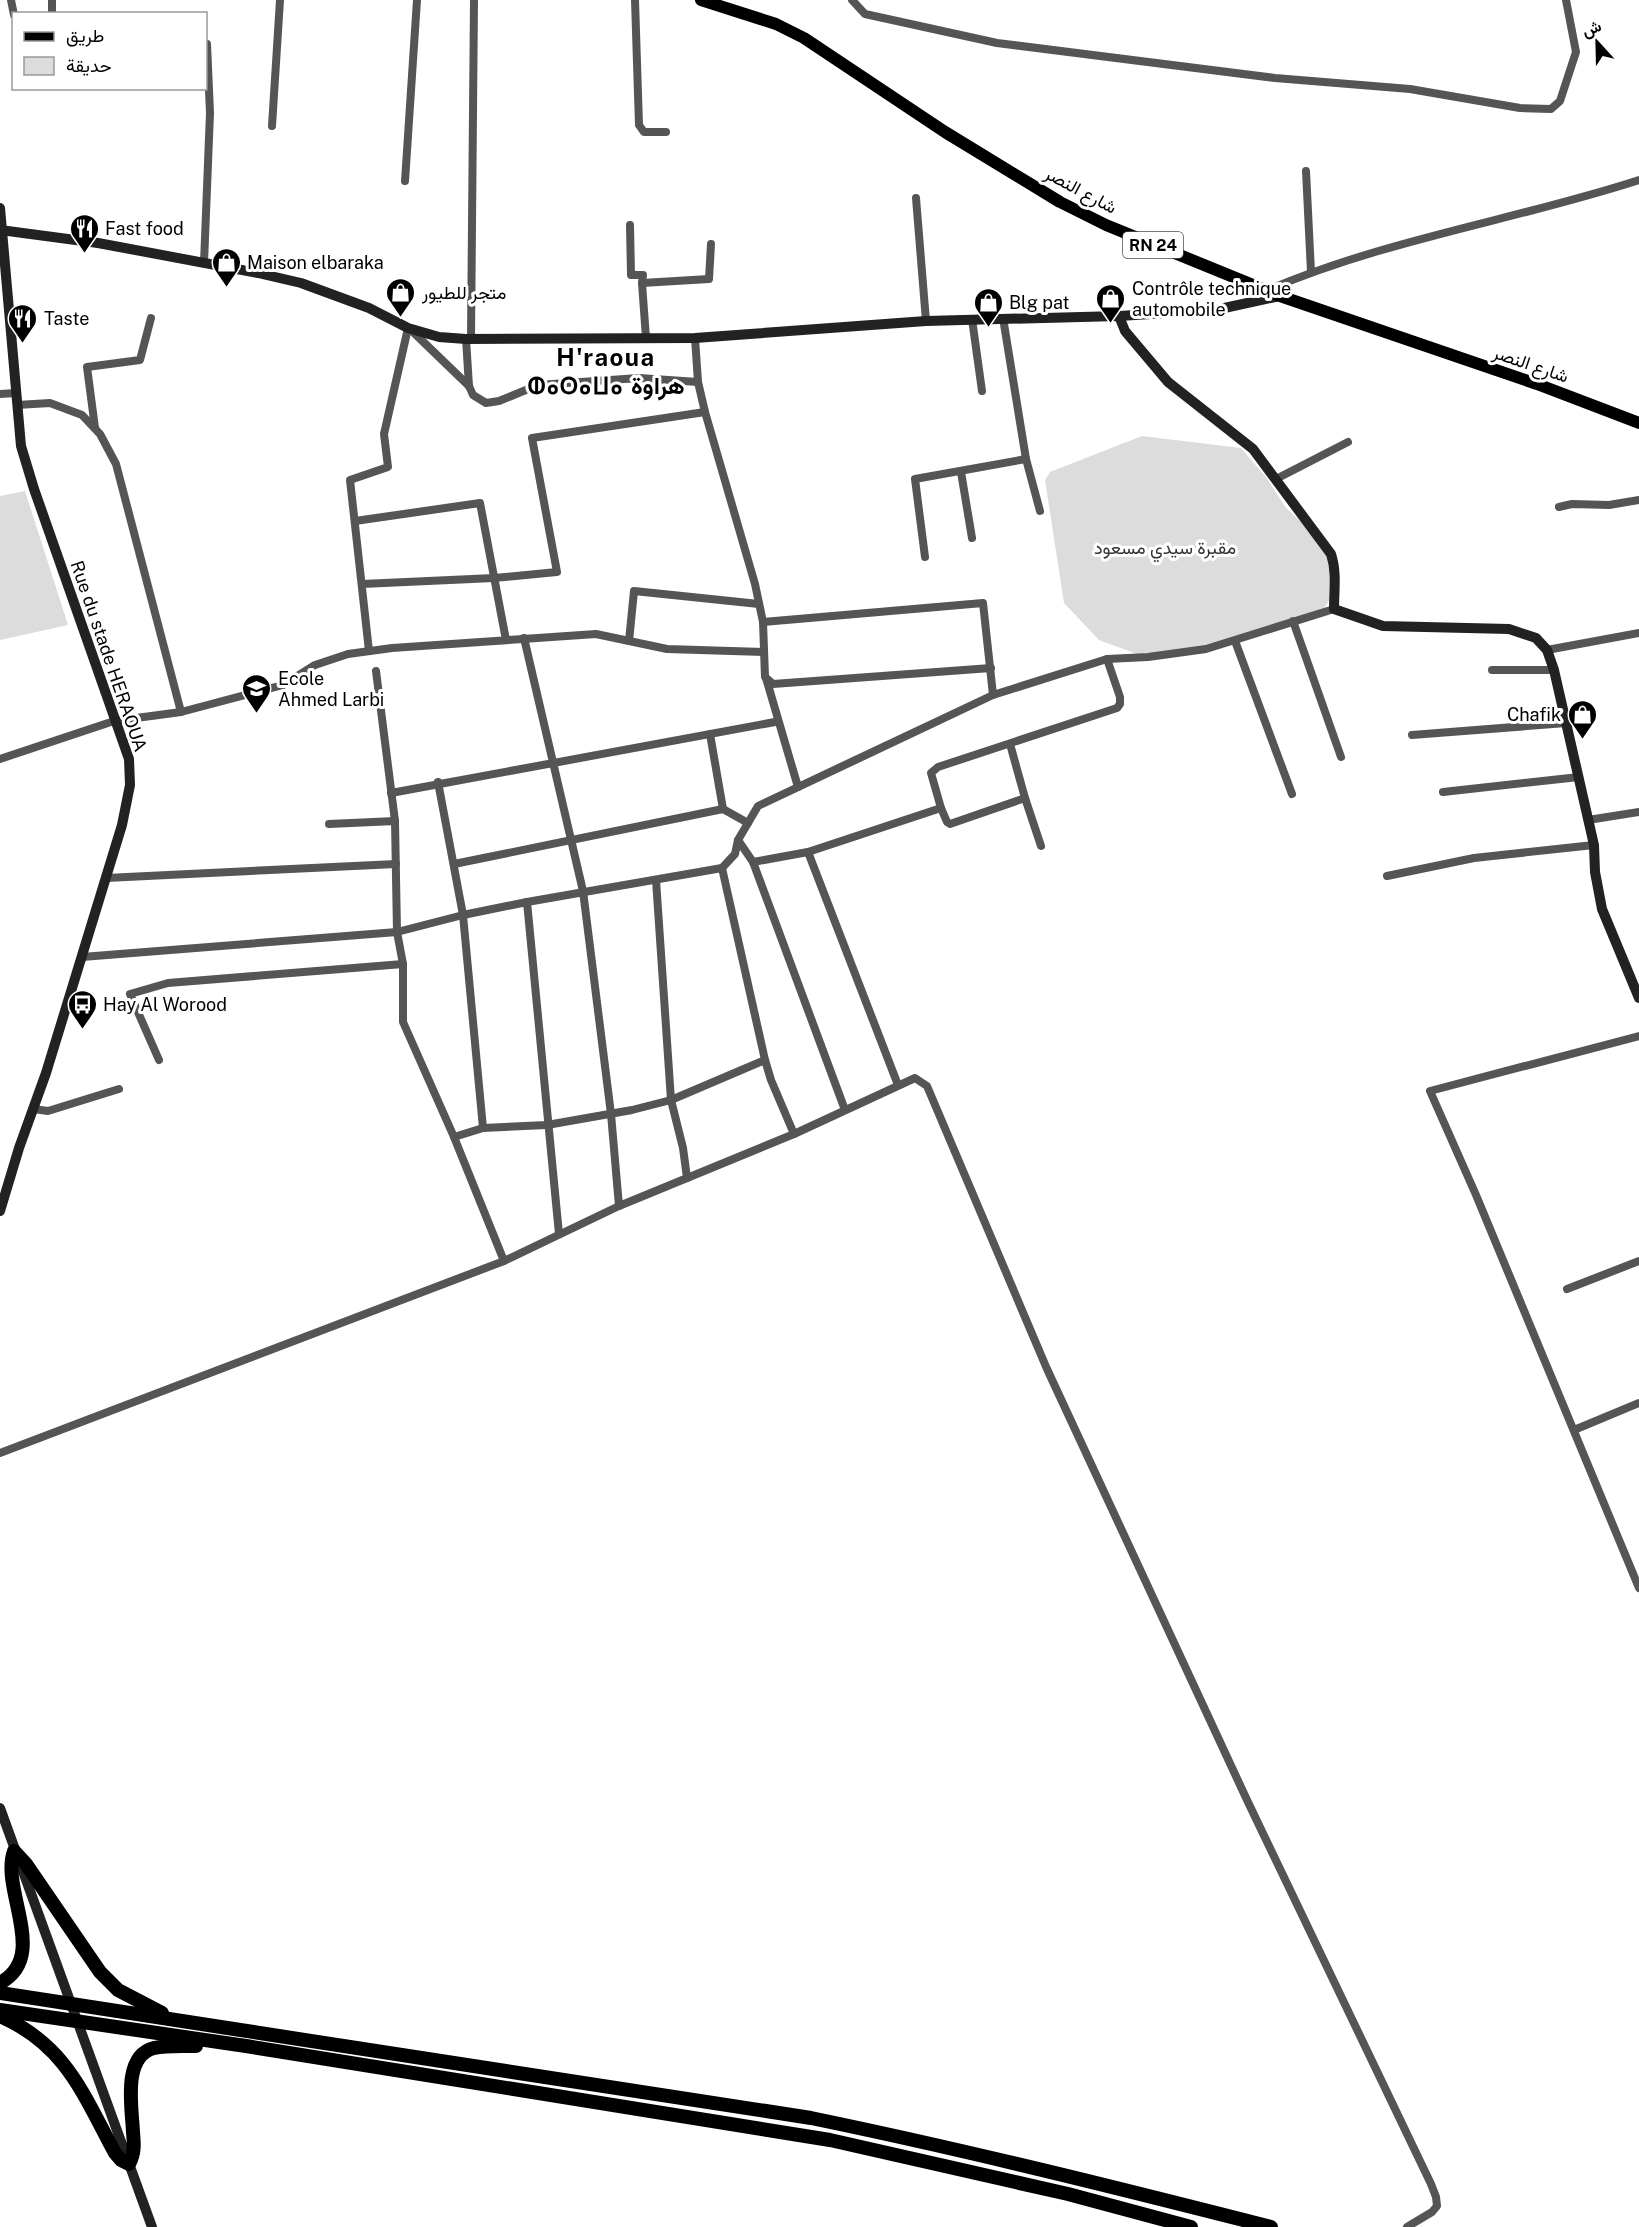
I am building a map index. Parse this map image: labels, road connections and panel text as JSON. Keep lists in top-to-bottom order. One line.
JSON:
{"streets":{"main road":["شارع النصر","RN 24"],"street":["Rue du stade HERAOUA"]},"districts":["H'raoua ⵀⴰⵔⴰⵡⴰ هراوة"],"parks":["مقبرة سيدي مسعود"],"places":{"restaurant":["Fast food","Taste"],"shop":["Maison elbaraka","متجر للطيور","Contrôle technique automobile","Blg pat","Chafik"],"school or university":["Ecole Ahmed Larbi"],"bus stop":["Hay Al Worood"]},"legend":["طريق","حديقة"],"north":"top"}
